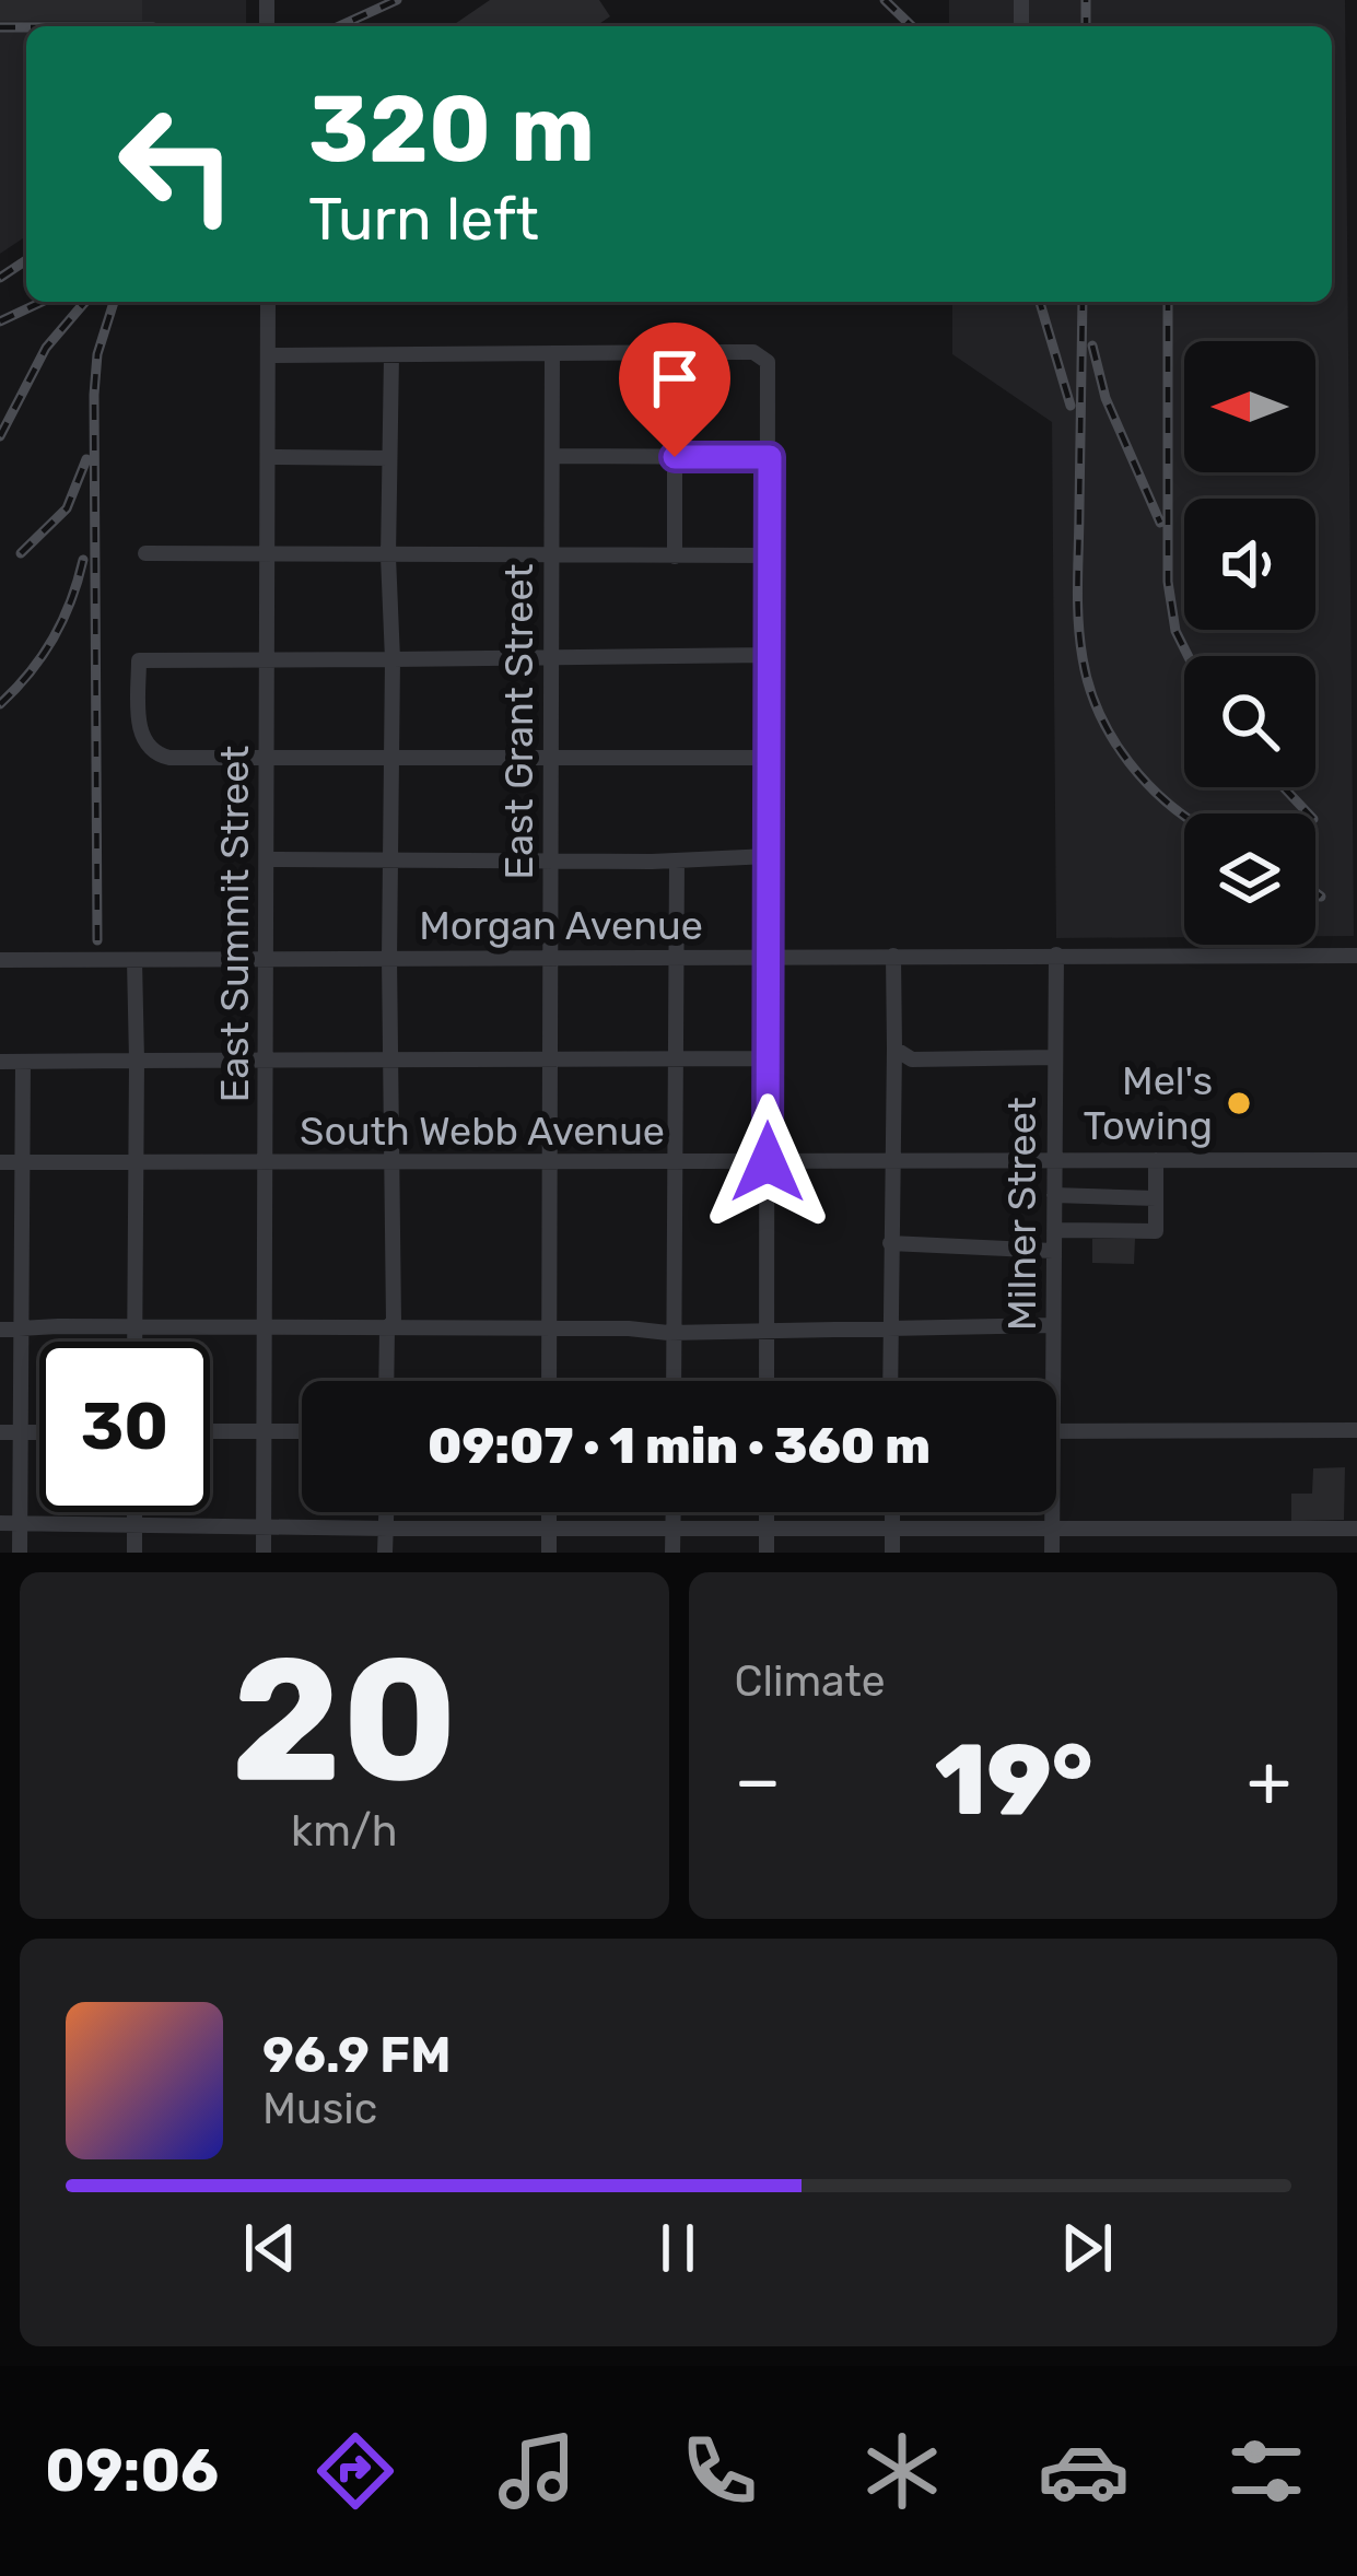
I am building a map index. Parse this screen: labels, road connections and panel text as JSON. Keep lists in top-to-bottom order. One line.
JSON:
{"streets":{"street":["East Grant Street","East Summit Street","Morgan Avenue","South Webb Avenue","Milner Street"]},"crossings":[["East Grant Street","Morgan Avenue"],["East Grant Street","South Webb Avenue"],["East Summit Street","Morgan Avenue"],["East Summit Street","South Webb Avenue"],["Morgan Avenue","Milner Street"],["South Webb Avenue","Milner Street"]],"places":["Mel's Towing"],"north":"left","page":{"turn":["320 m","Turn left"],"limit":"30","trip":"09:07 · 1 min · 360 m","tile":[["20","km/h"],"Climate"],"heat":["−","19°","+"],"song":["96.9 FM","Music"],"tabs":"09:06"}}
